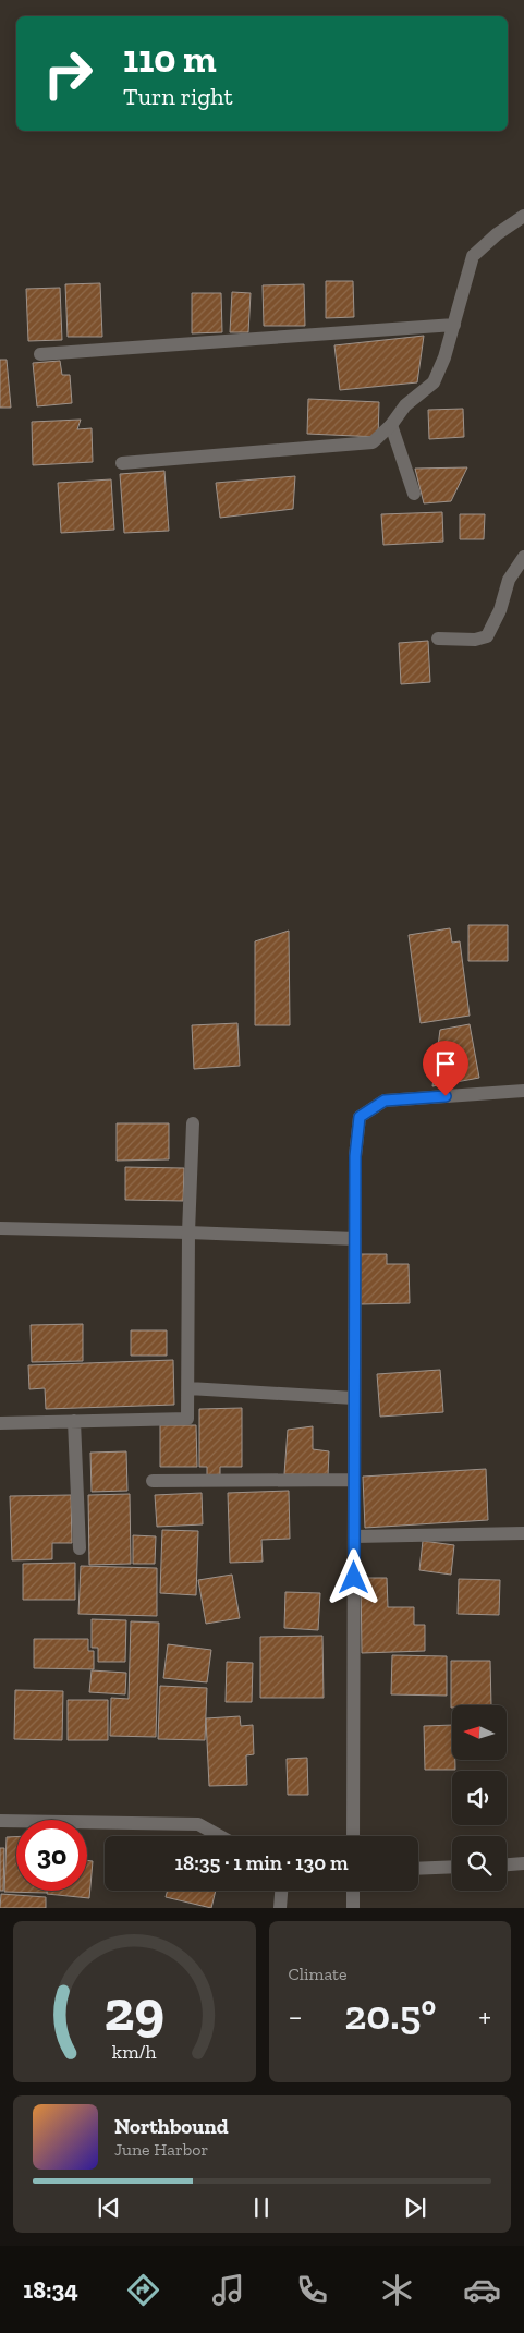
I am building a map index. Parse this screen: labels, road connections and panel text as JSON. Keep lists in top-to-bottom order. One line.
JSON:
{"north":"left","page":{"turn":["110 m","Turn right"],"limit":"30","trip":"18:35 · 1 min · 130 m","tile":"Climate","heat":["−","20.5°","+"],"song":["Northbound","June Harbor"],"tabs":"18:34","gauge":["29","km/h"]}}
